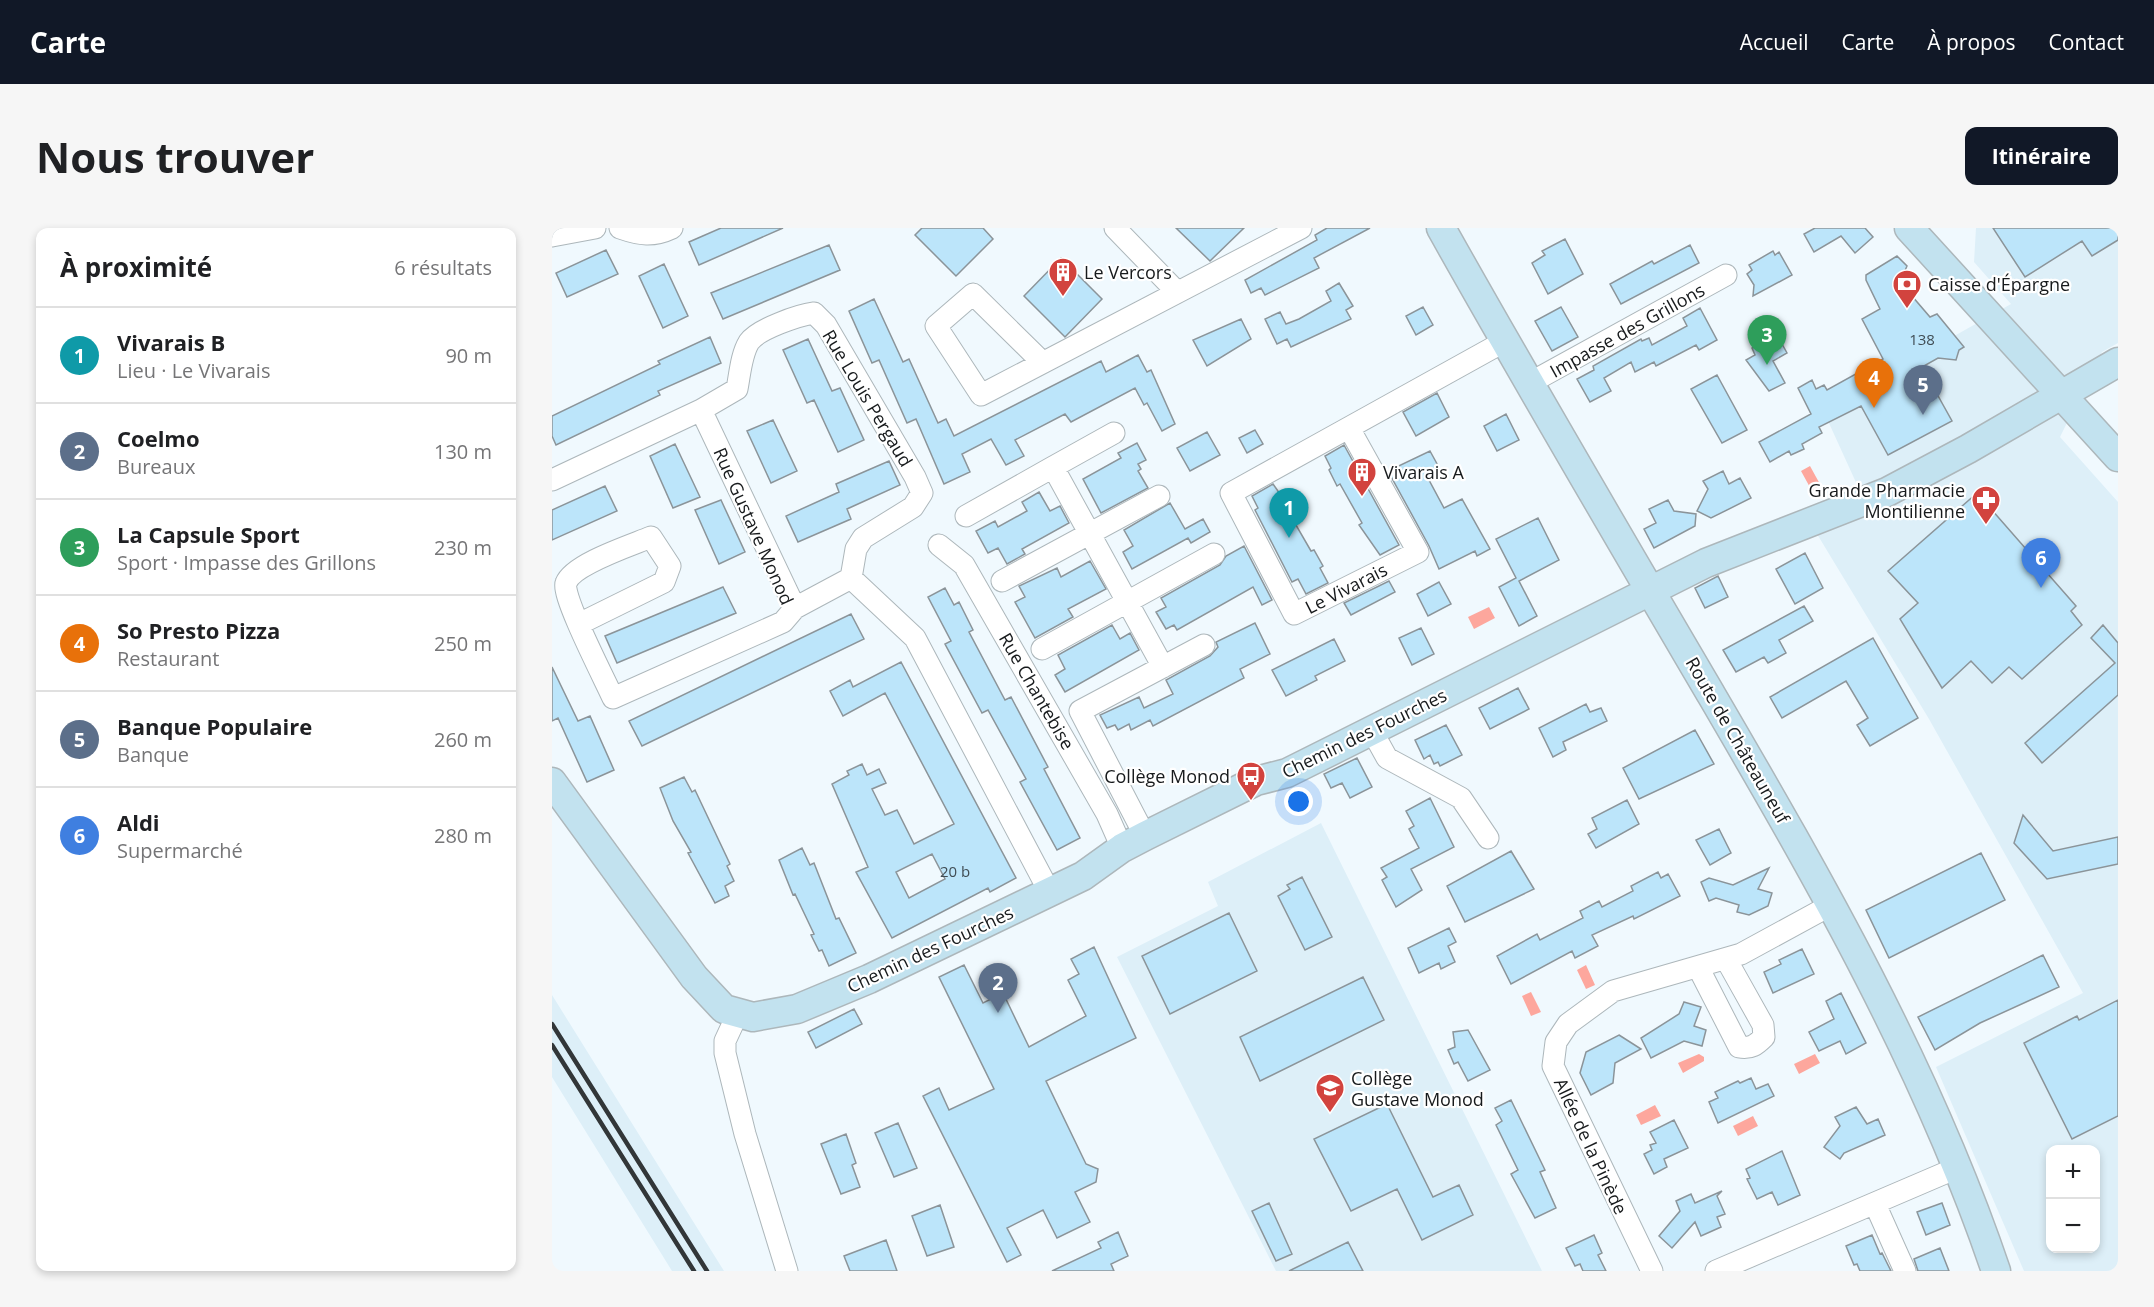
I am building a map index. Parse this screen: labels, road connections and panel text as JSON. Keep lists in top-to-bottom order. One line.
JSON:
{"streets":{"main road":["Chemin des Fourches","Route de Châteauneuf"],"street":["Impasse des Grillons","Rue Louis Pergaud","Rue Gustave Monod","Le Vivarais","Rue Chantebise","Allée de la Pinède"]},"crossings":[["Impasse des Grillons","Route de Châteauneuf"],["Rue Louis Pergaud","Rue Gustave Monod"],["Le Vivarais","Route de Châteauneuf"],["Rue Chantebise","Chemin des Fourches"],["Chemin des Fourches","Route de Châteauneuf"],["Route de Châteauneuf","Allée de la Pinède"]],"places":{"building":["Le Vercors","Vivarais A"],"bank":["Caisse d'Épargne"],"pharmacy":["Grande Pharmacie Montilienne"],"bus stop":["Collège Monod"],"school or university":["Collège Gustave Monod"]},"house_numbers":["138","20 b"],"page":{"header":"Carte","nav":["Accueil","Carte","À propos","Contact"],"buttons":"Itinéraire","title":"Nous trouver","heading":["À proximité","6 résultats"],"list":[{"mark":"1","name":"Vivarais B","note":"Lieu · Le Vivarais","value":"90 m"},{"mark":"2","name":"Coelmo","note":"Bureaux","value":"130 m"},{"mark":"3","name":"La Capsule Sport","note":"Sport · Impasse des Grillons","value":"230 m"},{"mark":"4","name":"So Presto Pizza","note":"Restaurant","value":"250 m"},{"mark":"5","name":"Banque Populaire","note":"Banque","value":"260 m"},{"mark":"6","name":"Aldi","note":"Supermarché","value":"280 m"}],"pins":["3","4","5","1","6","2"],"map_buttons":["+","−"]}}
